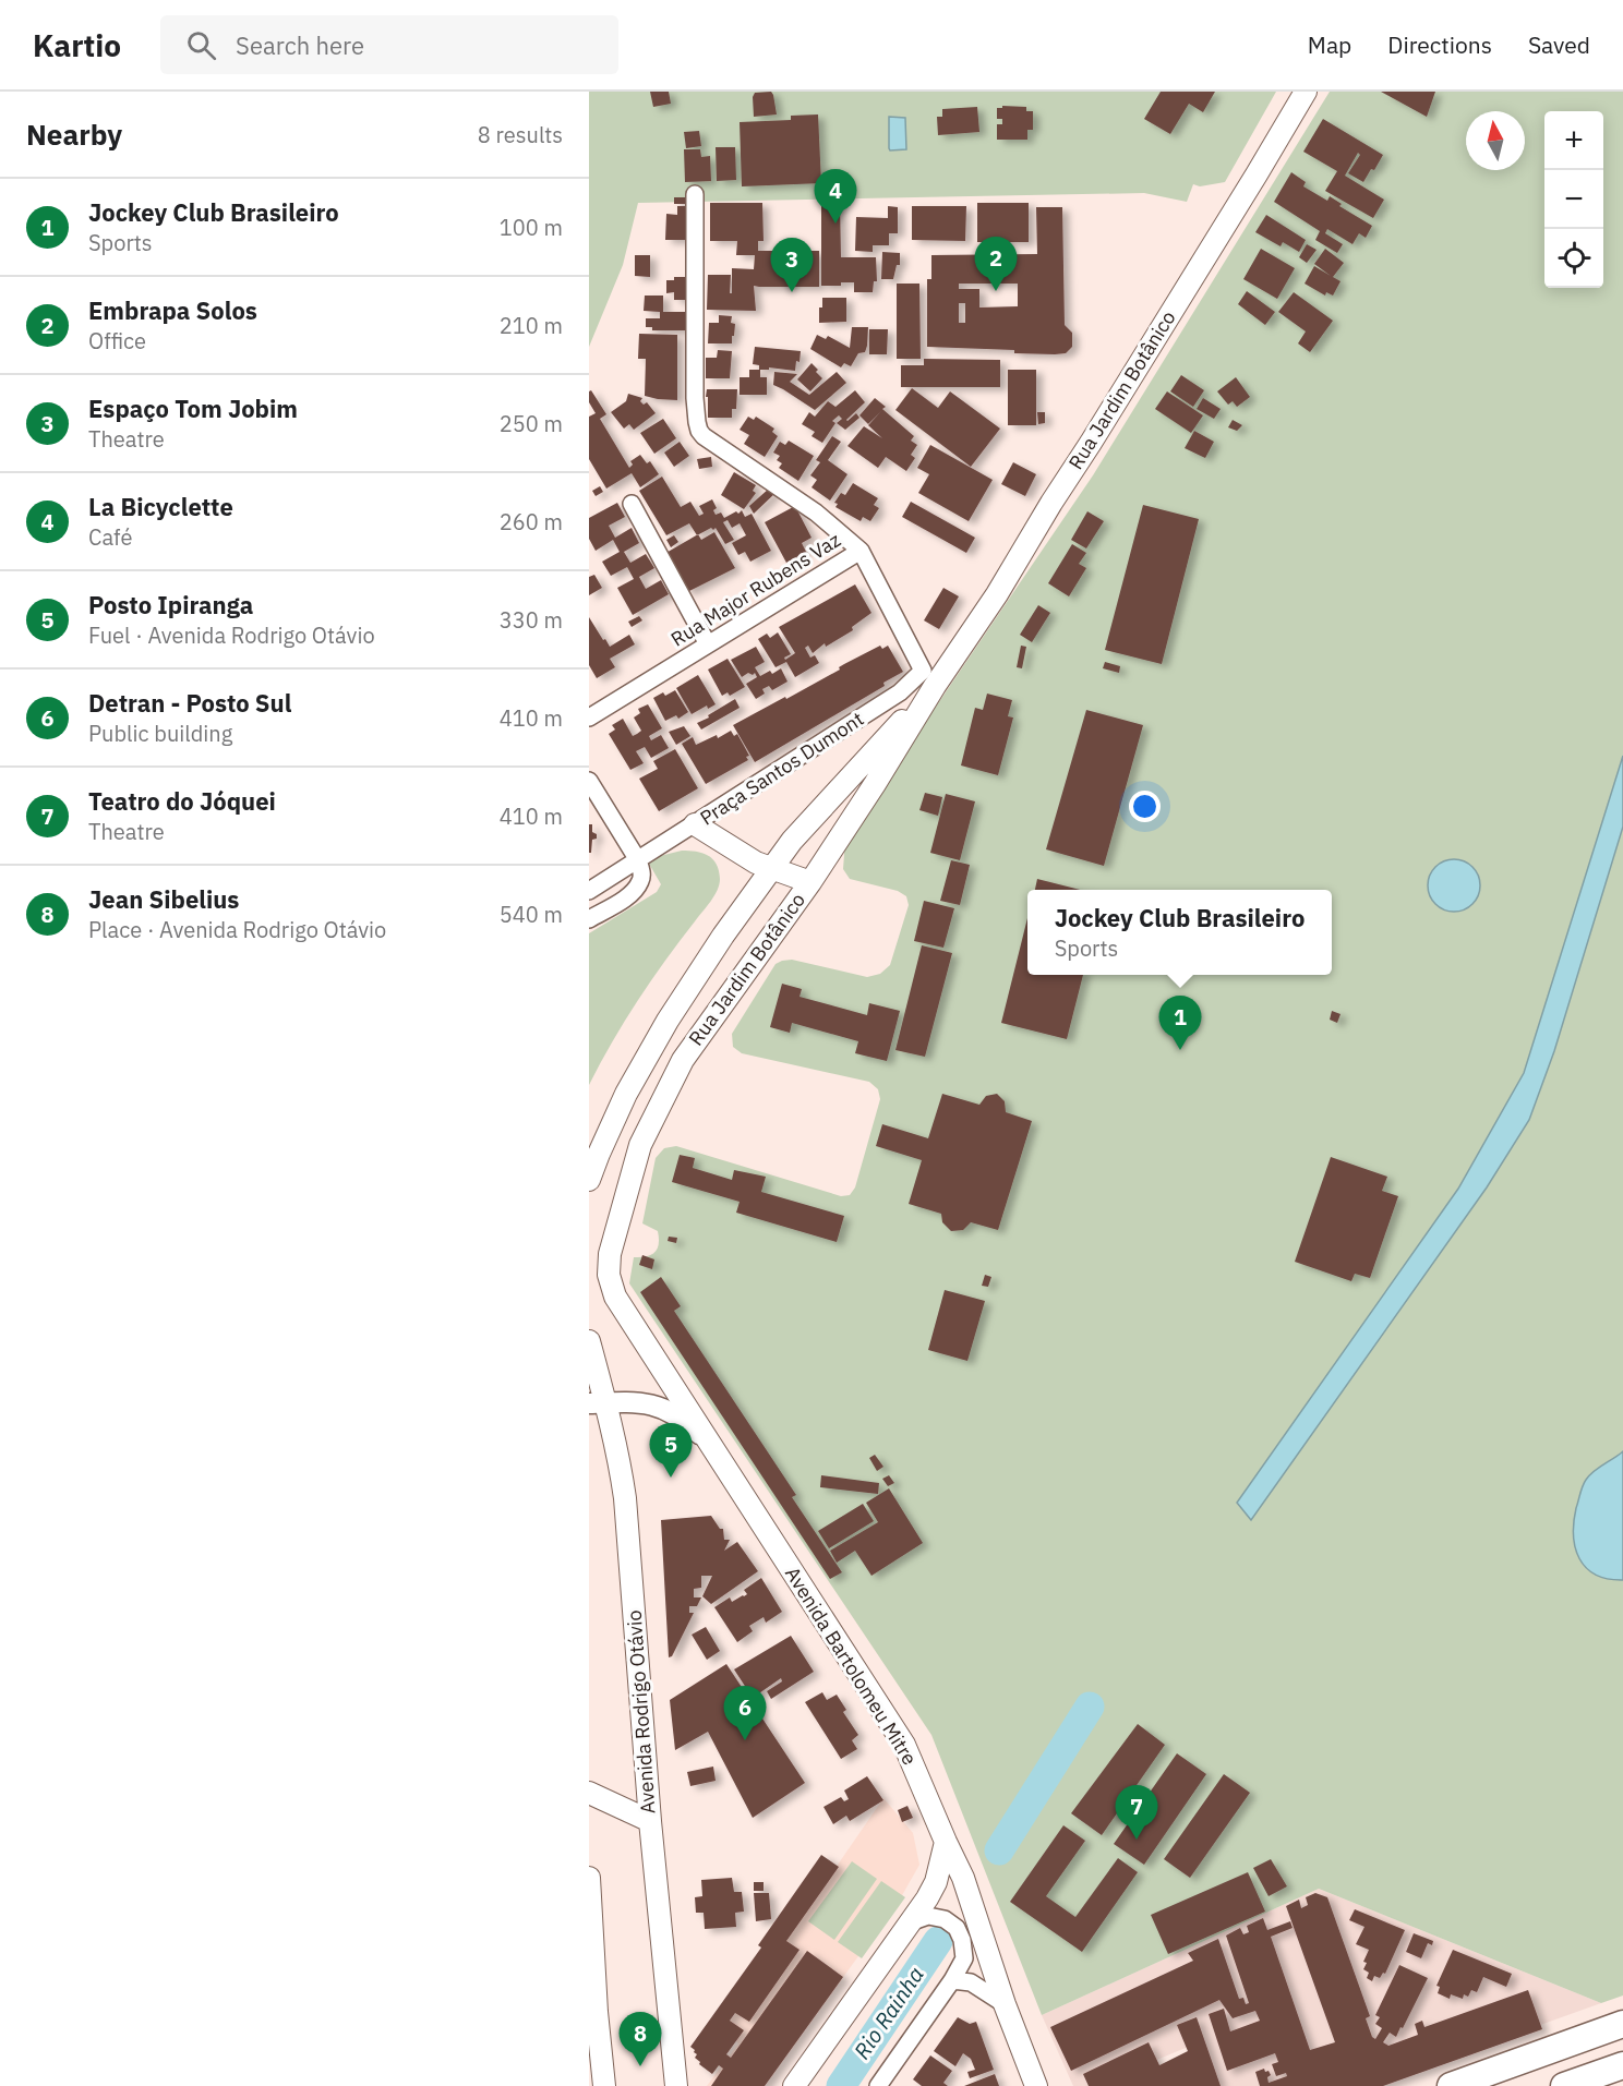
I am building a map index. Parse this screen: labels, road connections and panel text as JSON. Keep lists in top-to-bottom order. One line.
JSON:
{"streets":{"main road":["Rua Jardim Botânico","Avenida Bartolomeu Mitre","Avenida Rodrigo Otávio"],"street":["Rua Major Rubens Vaz","Praça Santos Dumont"]},"crossings":[["Rua Jardim Botânico","Rua Major Rubens Vaz"],["Rua Jardim Botânico","Praça Santos Dumont"],["Rua Jardim Botânico","Avenida Bartolomeu Mitre"],["Rua Major Rubens Vaz","Praça Santos Dumont"]],"water":["Rio Rainha"],"north":"top","page":{"header":"Kartio","search":"Search here","nav":["Map","Directions","Saved"],"heading":["Nearby","8 results"],"map_buttons":["+","−"],"pins":["4","2","3","1","5","6","7","8"],"list":[{"mark":"1","name":"Jockey Club Brasileiro","note":"Sports","value":"100 m"},{"mark":"2","name":"Embrapa Solos","note":"Office","value":"210 m"},{"mark":"3","name":"Espaço Tom Jobim","note":"Theatre","value":"250 m"},{"mark":"4","name":"La Bicyclette","note":"Café","value":"260 m"},{"mark":"5","name":"Posto Ipiranga","note":"Fuel · Avenida Rodrigo Otávio","value":"330 m"},{"mark":"6","name":"Detran - Posto Sul","note":"Public building","value":"410 m"},{"mark":"7","name":"Teatro do Jóquei","note":"Theatre","value":"410 m"},{"mark":"8","name":"Jean Sibelius","note":"Place · Avenida Rodrigo Otávio","value":"540 m"}],"popup":["Jockey Club Brasileiro","Sports"]}}
